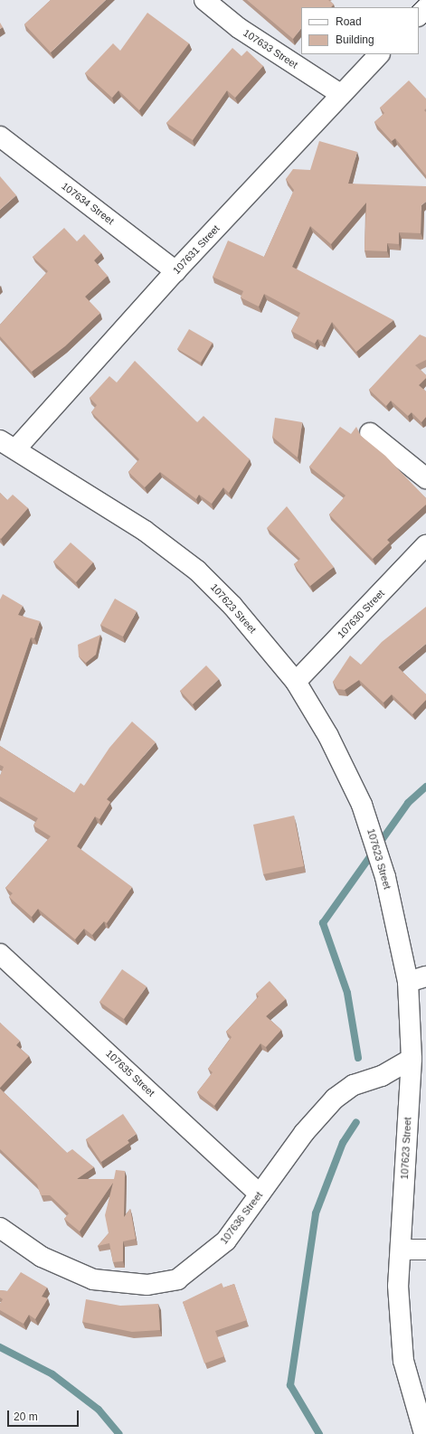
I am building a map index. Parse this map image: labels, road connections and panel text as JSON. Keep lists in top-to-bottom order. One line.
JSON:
{"streets":{"street":["107633 Street","107634 Street","107631 Street","107623 Street","107630 Street","107635 Street","107636 Street"]},"crossings":[["107633 Street","107631 Street"],["107634 Street","107631 Street"],["107631 Street","107623 Street"],["107623 Street","107630 Street"],["107623 Street","107636 Street"],["107635 Street","107636 Street"]],"legend":["Road","Building"],"scale_bar":"20 m"}
